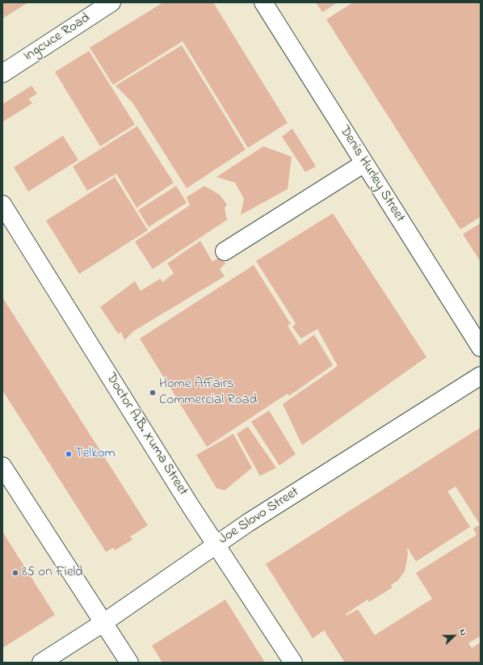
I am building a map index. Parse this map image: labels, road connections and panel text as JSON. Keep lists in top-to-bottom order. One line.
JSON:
{"streets":{"main road":["Ingcuce Road","Denis Hurley Street","Doctor A.B. Xuma Street","Joe Slovo Street"]},"crossings":[["Doctor A.B. Xuma Street","Joe Slovo Street"]],"places":["Home Affairs Commercial Road","Telkom","85 on Field"],"north":"right"}
